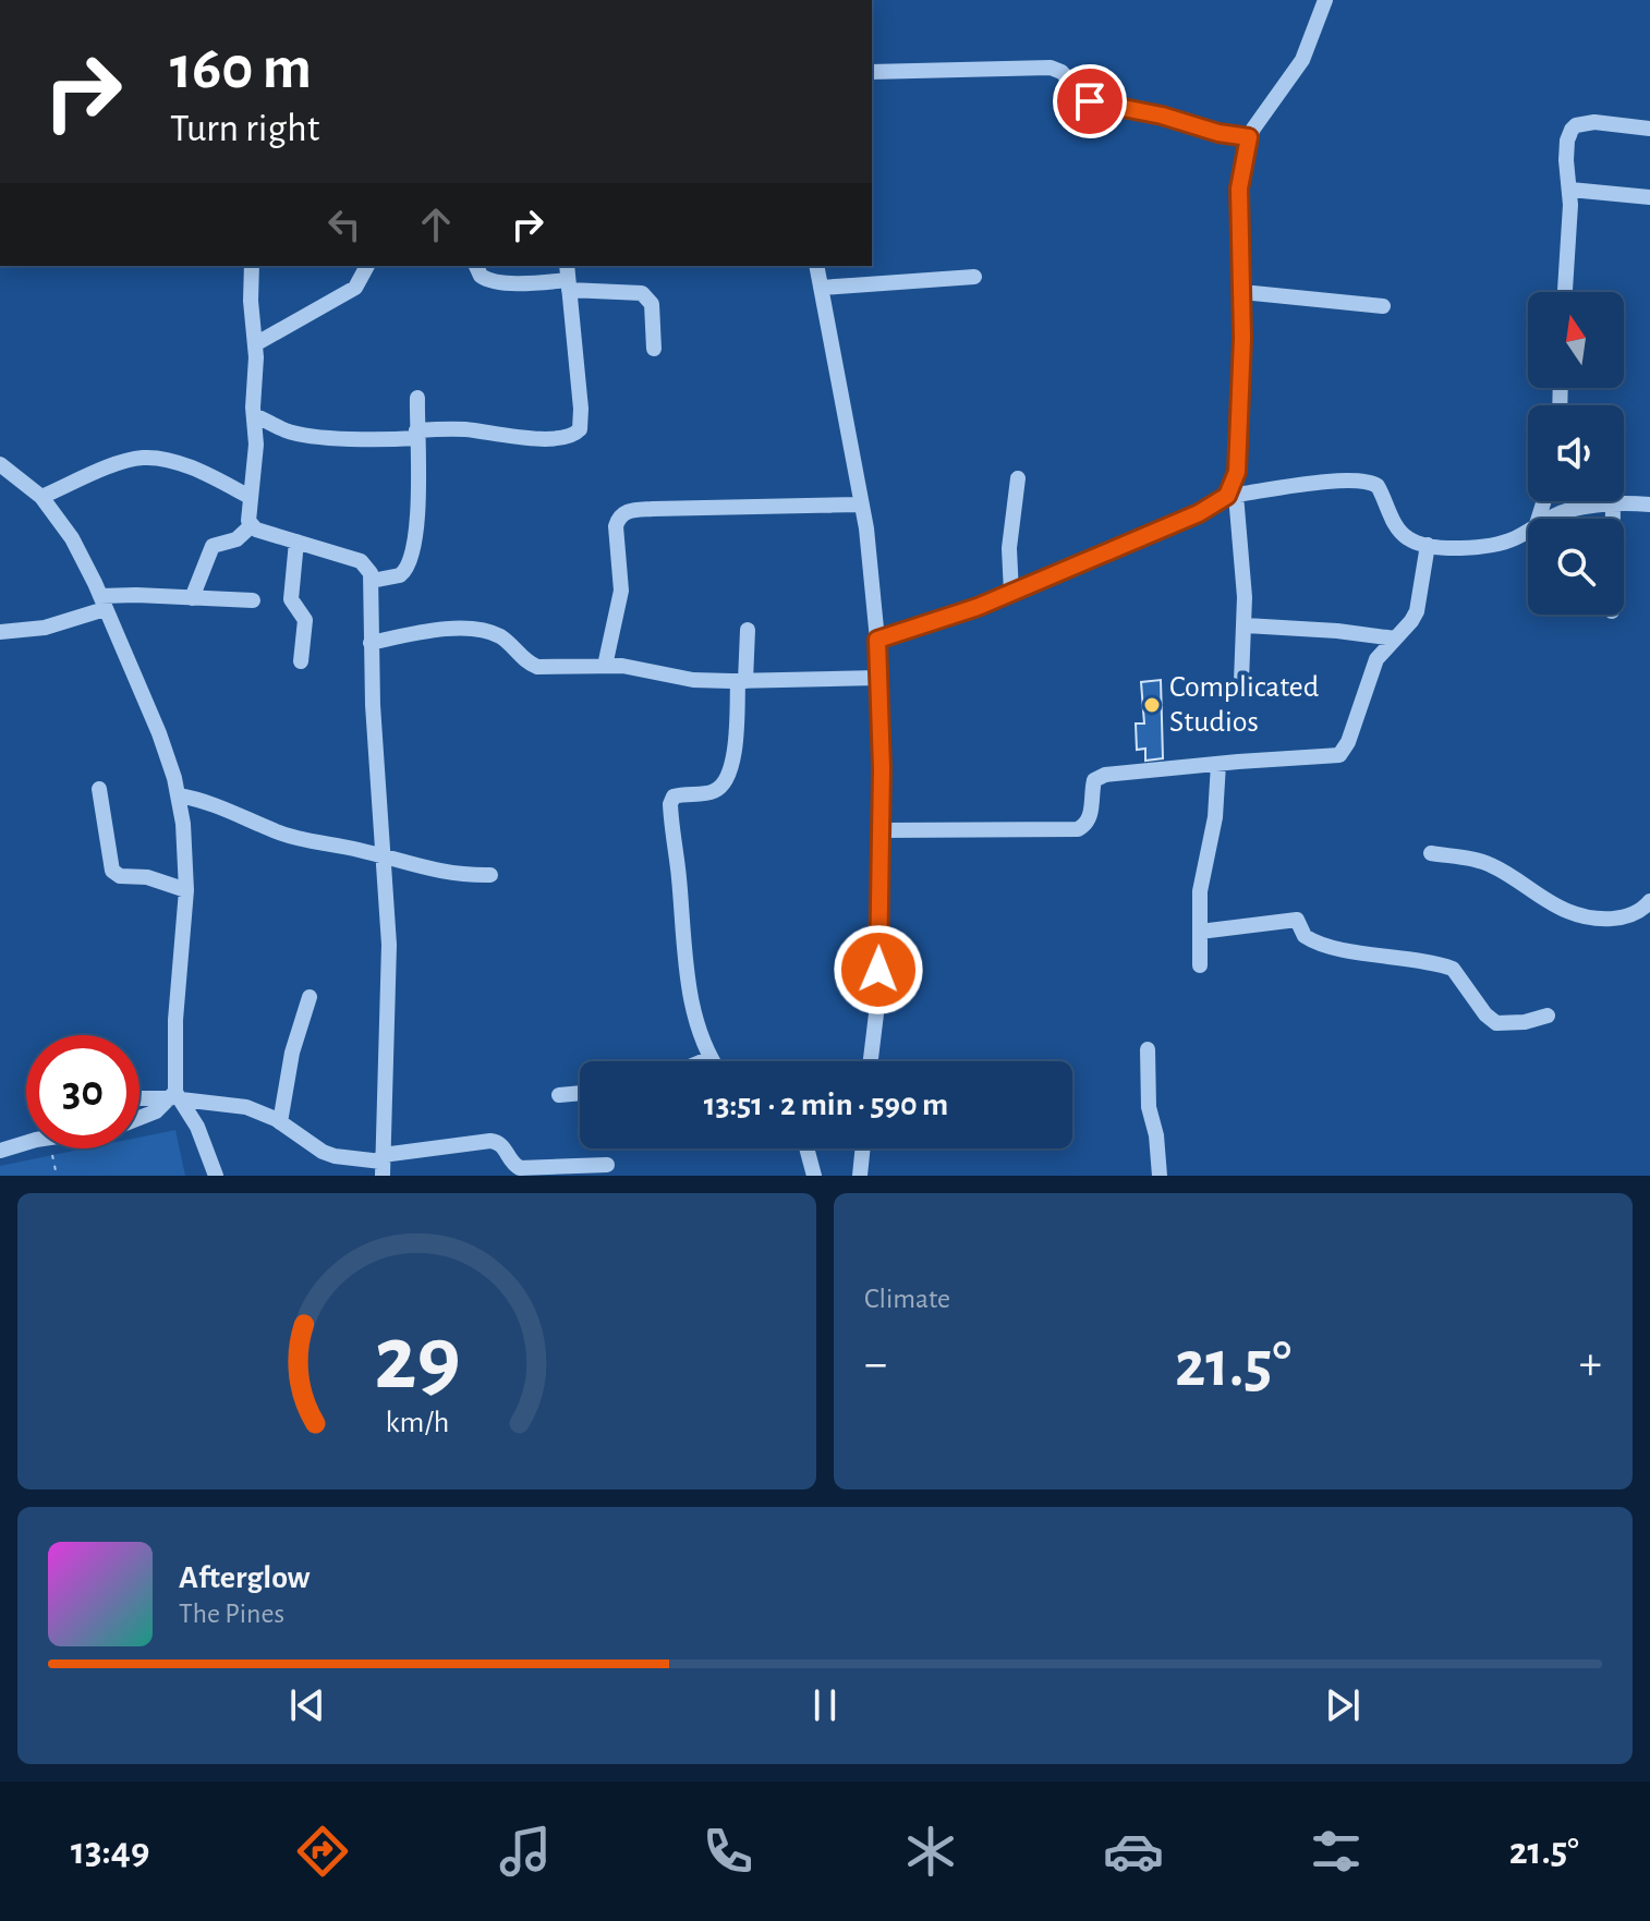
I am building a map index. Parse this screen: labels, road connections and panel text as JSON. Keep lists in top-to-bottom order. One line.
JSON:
{"places":["Complicated Studios"],"north":"top","page":{"turn":["160 m","Turn right"],"limit":"30","trip":"13:51 · 2 min · 590 m","tile":"Climate","heat":["−","21.5°","+"],"song":["Afterglow","The Pines"],"tabs":["13:49","21.5°"],"gauge":["29","km/h"]}}
